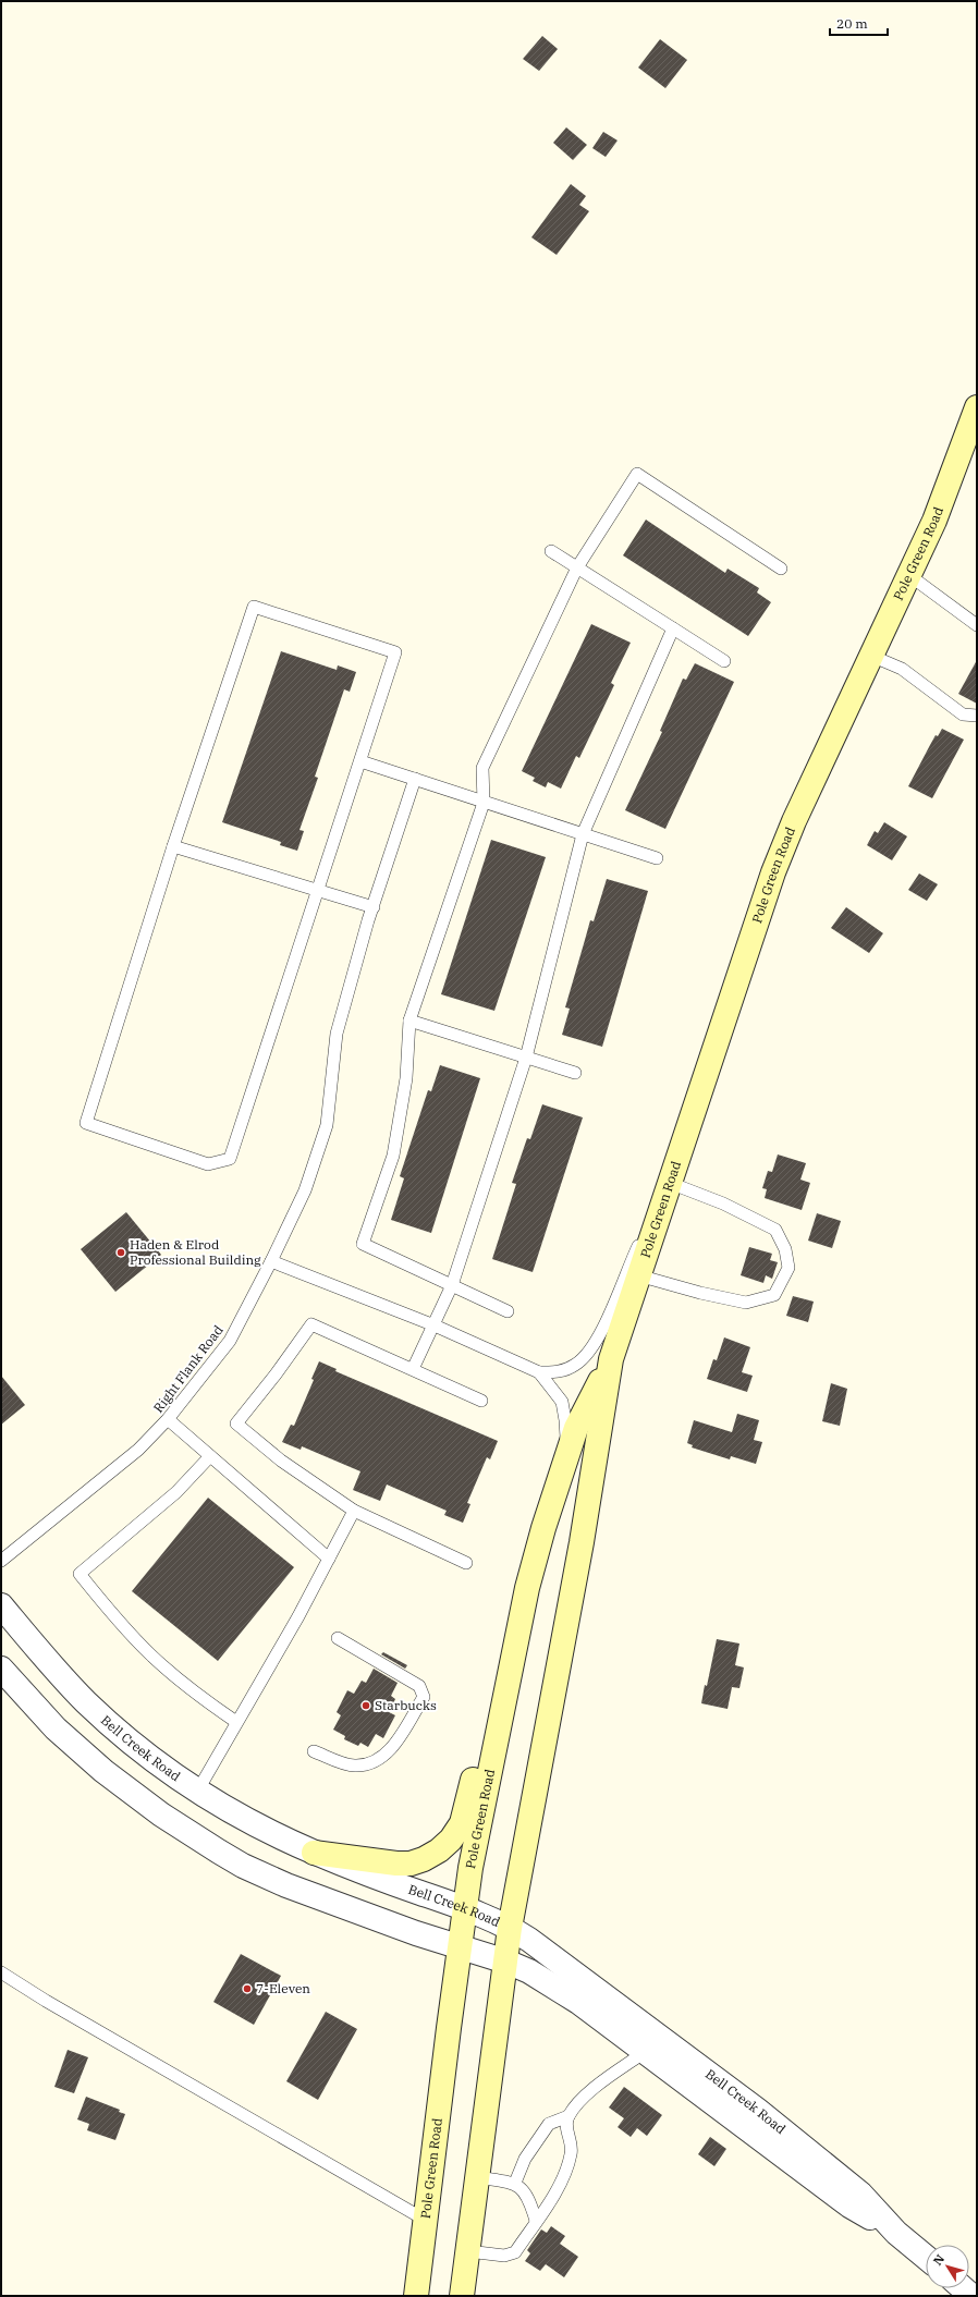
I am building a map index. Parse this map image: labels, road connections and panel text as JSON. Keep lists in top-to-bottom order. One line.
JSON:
{"streets":{"main road":["Pole Green Road"],"street":["Bell Creek Road"],"lane":["Right Flank Road"]},"crossings":[["Pole Green Road","Bell Creek Road"]],"places":["Haden & Elrod Professional Building","Starbucks","7-Eleven"],"scale_bar":"20 m","north":"top left"}
